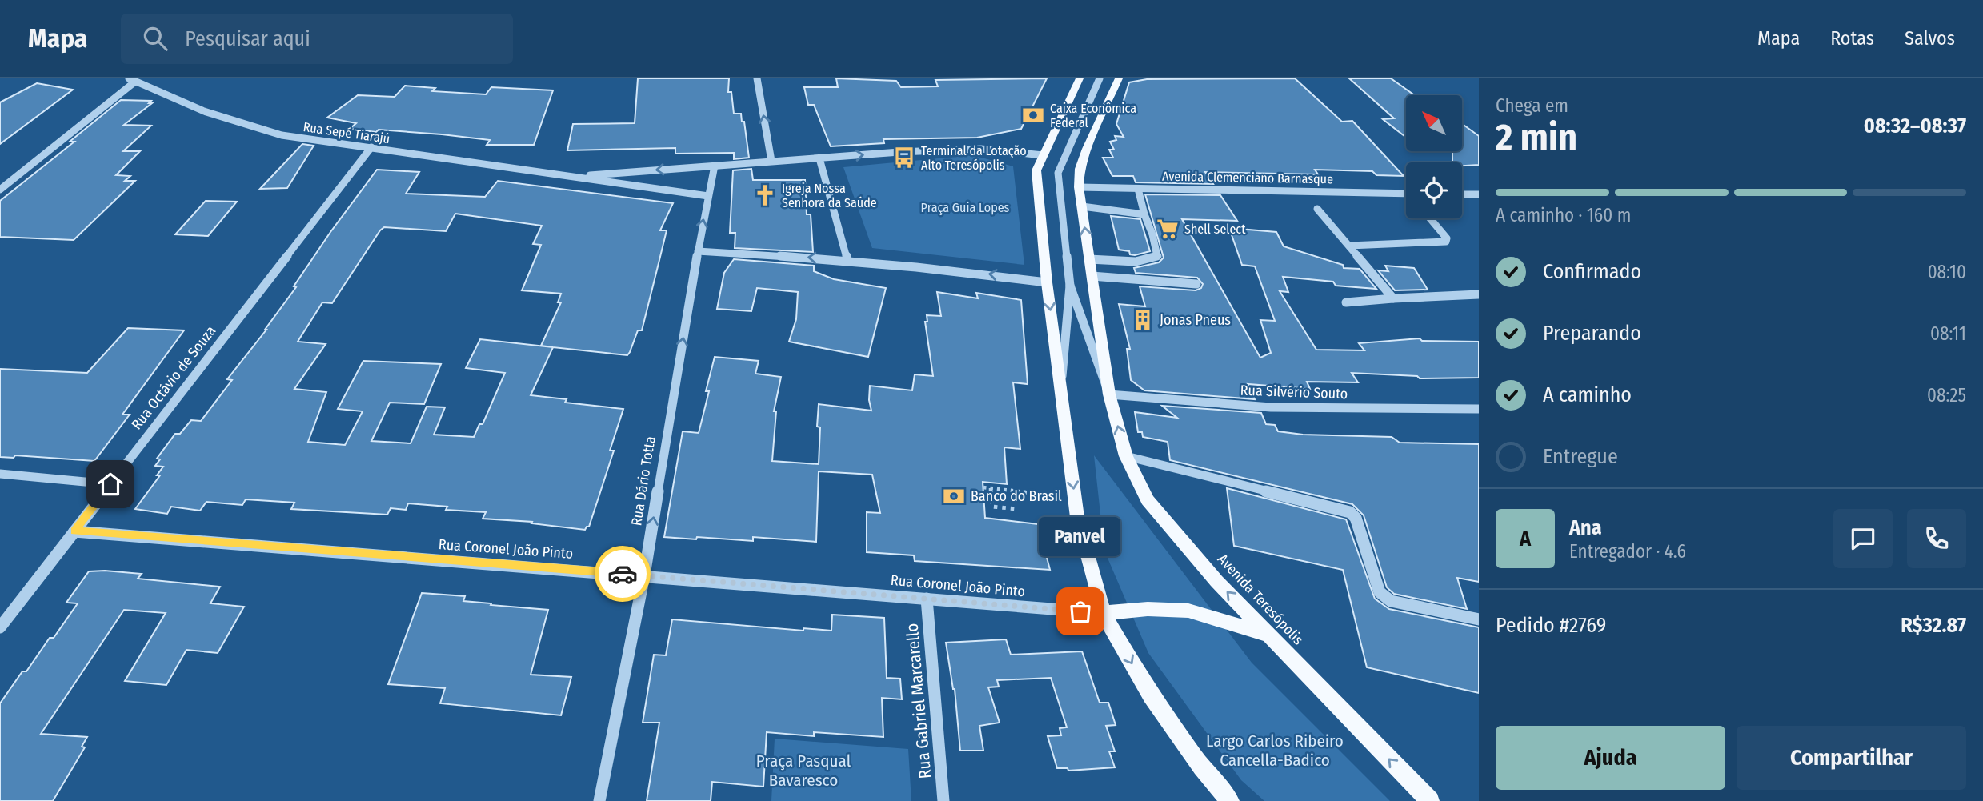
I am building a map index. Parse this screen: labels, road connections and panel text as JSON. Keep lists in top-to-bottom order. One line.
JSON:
{"streets":{"main road":["Avenida Teresópolis"],"street":["Rua Sepé Tiarajú","Avenida Clemenciano Barnasque","Rua Octávio de Souza","Rua Silvério Souto","Rua Dário Totta","Rua Coronel João Pinto","Rua Gabriel Marcarello"]},"crossings":[["Rua Sepé Tiarajú","Rua Octávio de Souza"],["Rua Sepé Tiarajú","Rua Dário Totta"],["Avenida Clemenciano Barnasque","Avenida Teresópolis"],["Rua Octávio de Souza","Rua Coronel João Pinto"],["Rua Silvério Souto","Avenida Teresópolis"],["Rua Dário Totta","Rua Coronel João Pinto"],["Rua Coronel João Pinto","Rua Gabriel Marcarello"]],"one_way":["Rua Dário Totta","Avenida Teresópolis"],"parks":["Praça Guia Lopes","Largo Carlos Ribeiro Cancella-Badico","Praça Pasqual Bavaresco"],"places":{"bank":["Caixa Econômica Federal","Banco do Brasil"],"bus stop":["Terminal da Lotação Alto Teresópolis"],"church":["Igreja Nossa Senhora da Saúde"],"supermarket":["Shell Select"],"building":["Jonas Pneus"],"other":["Panvel"]},"north":"top left","page":{"header":"Mapa","search":"Pesquisar aqui","nav":["Mapa","Rotas","Salvos"],"heading":["2 min","Chega em","08:32–08:37"],"panel":["Ana","Entregador · 4.6","Pedido #2769","R$32.87"],"bar":"A caminho · 160 m","list":[["Confirmado","08:10"],["Preparando","08:11"],["A caminho","08:25"],"Entregue"],"round":"A","bubble":"Panvel","buttons":["Ajuda","Compartilhar"]}}
